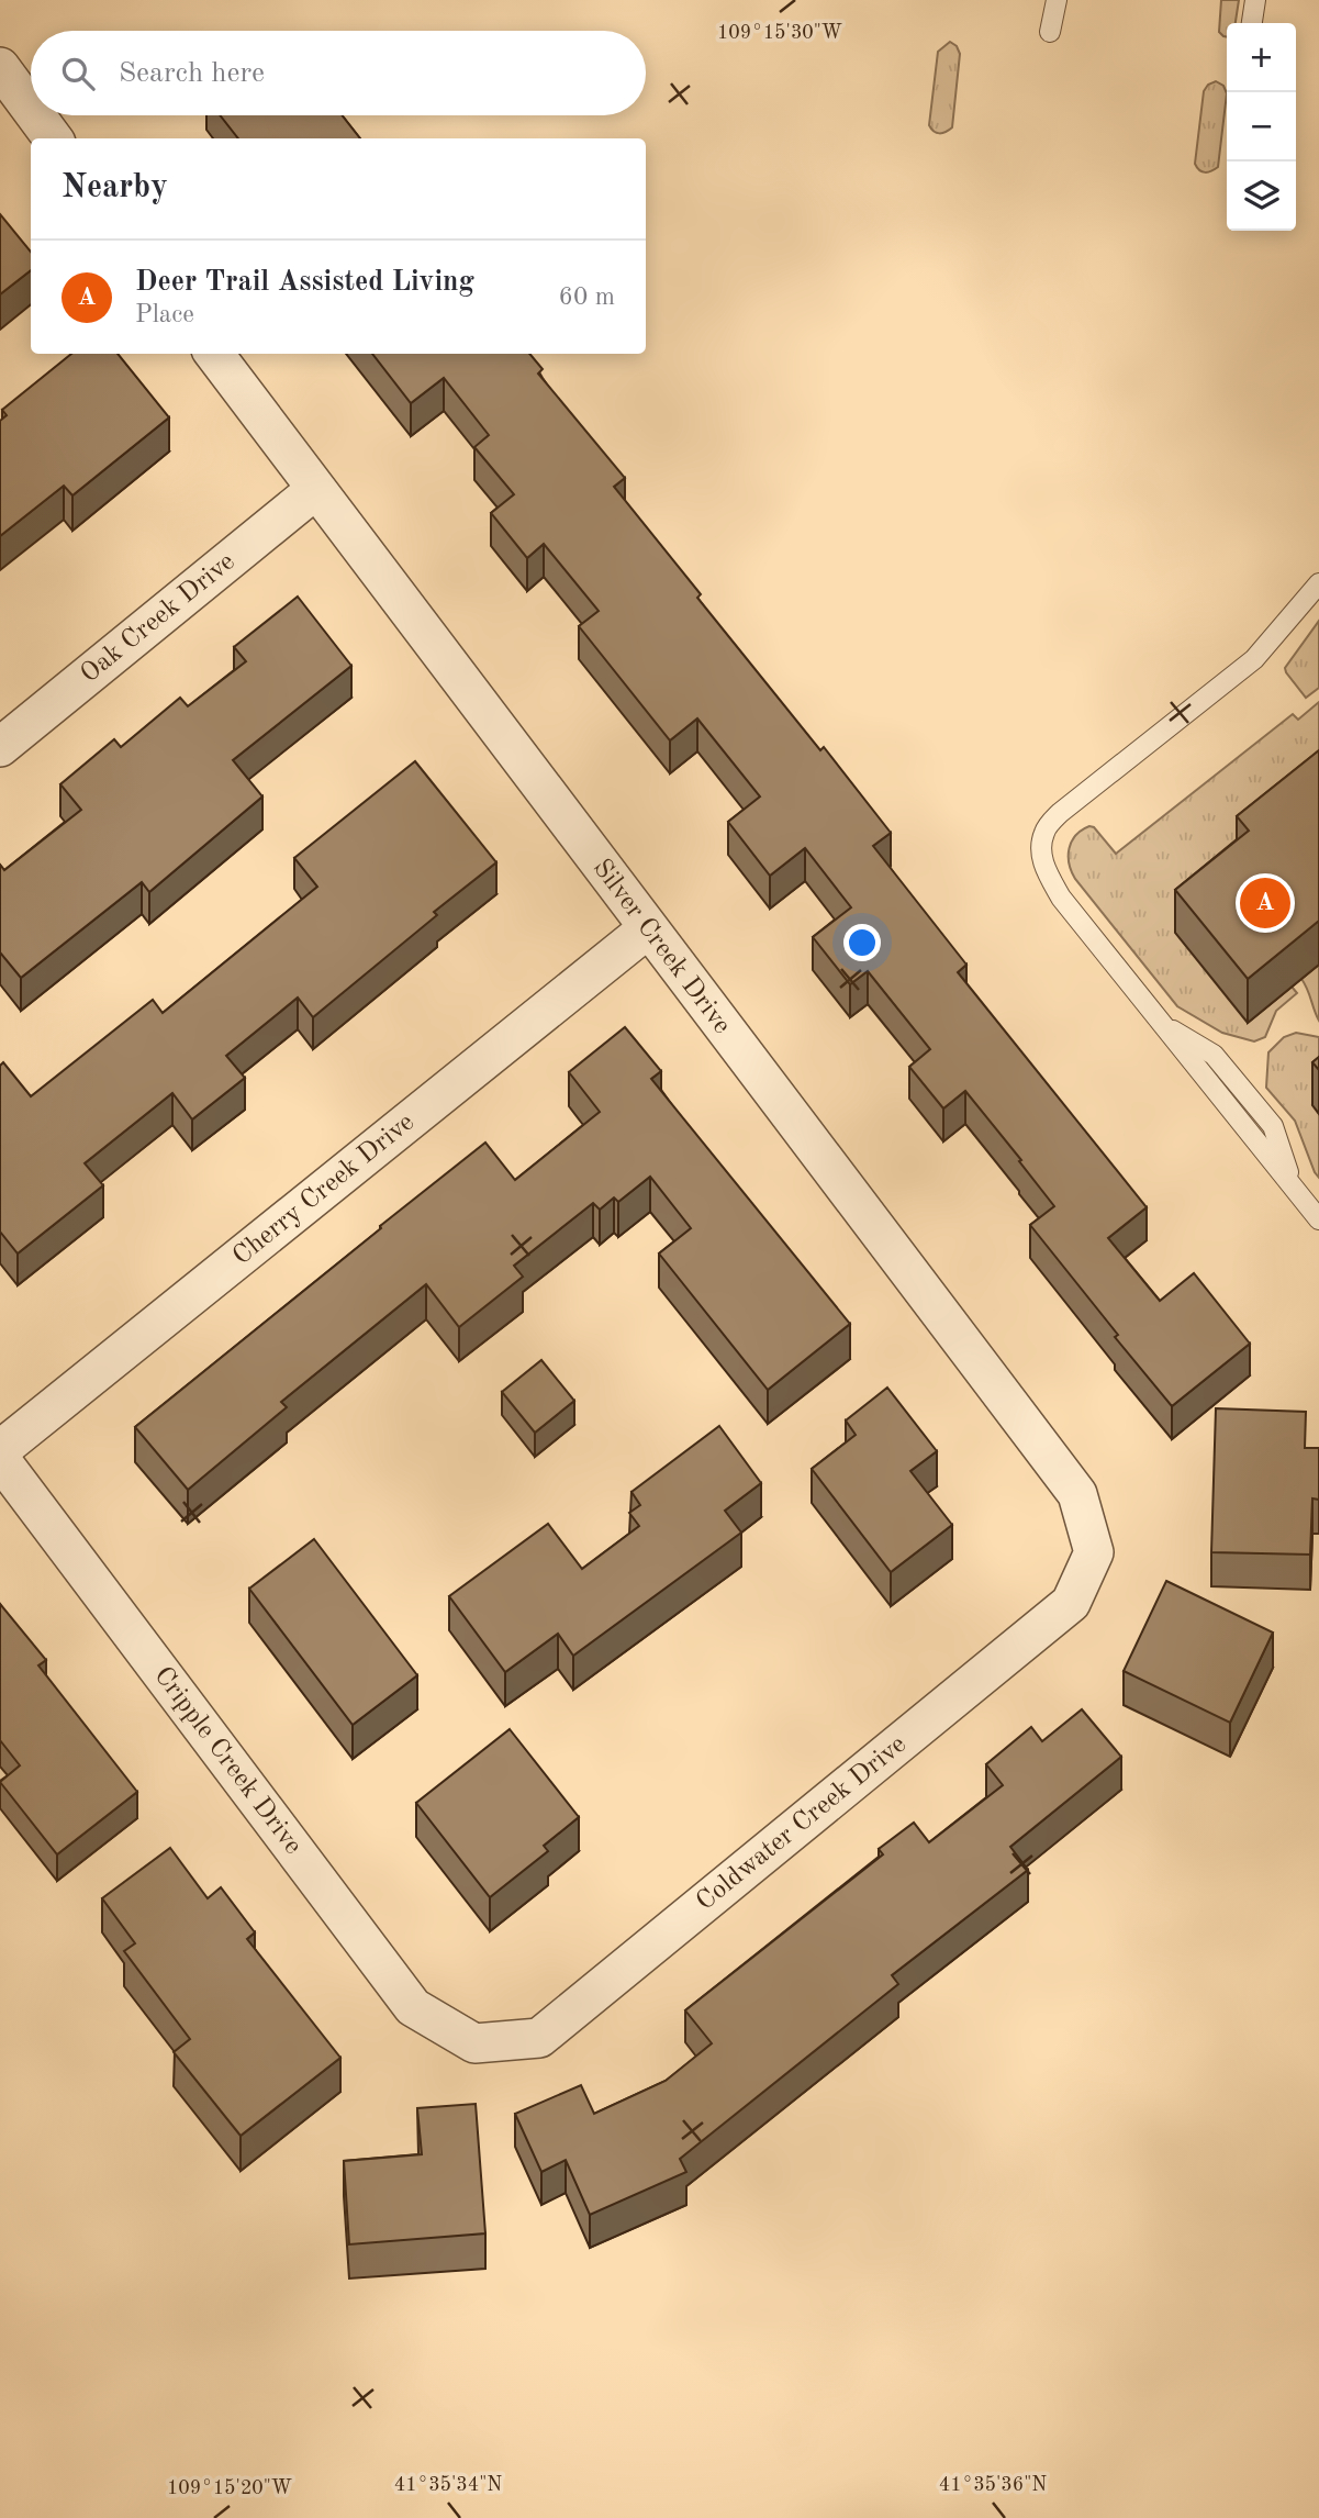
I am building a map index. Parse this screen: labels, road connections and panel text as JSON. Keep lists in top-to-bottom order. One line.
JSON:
{"streets":{"street":["Oak Creek Drive","Silver Creek Drive","Cherry Creek Drive","Cripple Creek Drive","Coldwater Creek Drive"]},"crossings":[["Oak Creek Drive","Silver Creek Drive"],["Silver Creek Drive","Cherry Creek Drive"],["Silver Creek Drive","Coldwater Creek Drive"],["Cripple Creek Drive","Coldwater Creek Drive"]],"page":{"map_buttons":["+","−"],"search":"Search here","heading":"Nearby","list":[{"mark":"A","name":"Deer Trail Assisted Living","note":"Place","value":"60 m"}],"pins":"A"},"coordinates":["109°15'30\"W","41°35'34\"N","41°35'36\"N","109°15'20\"W"]}
